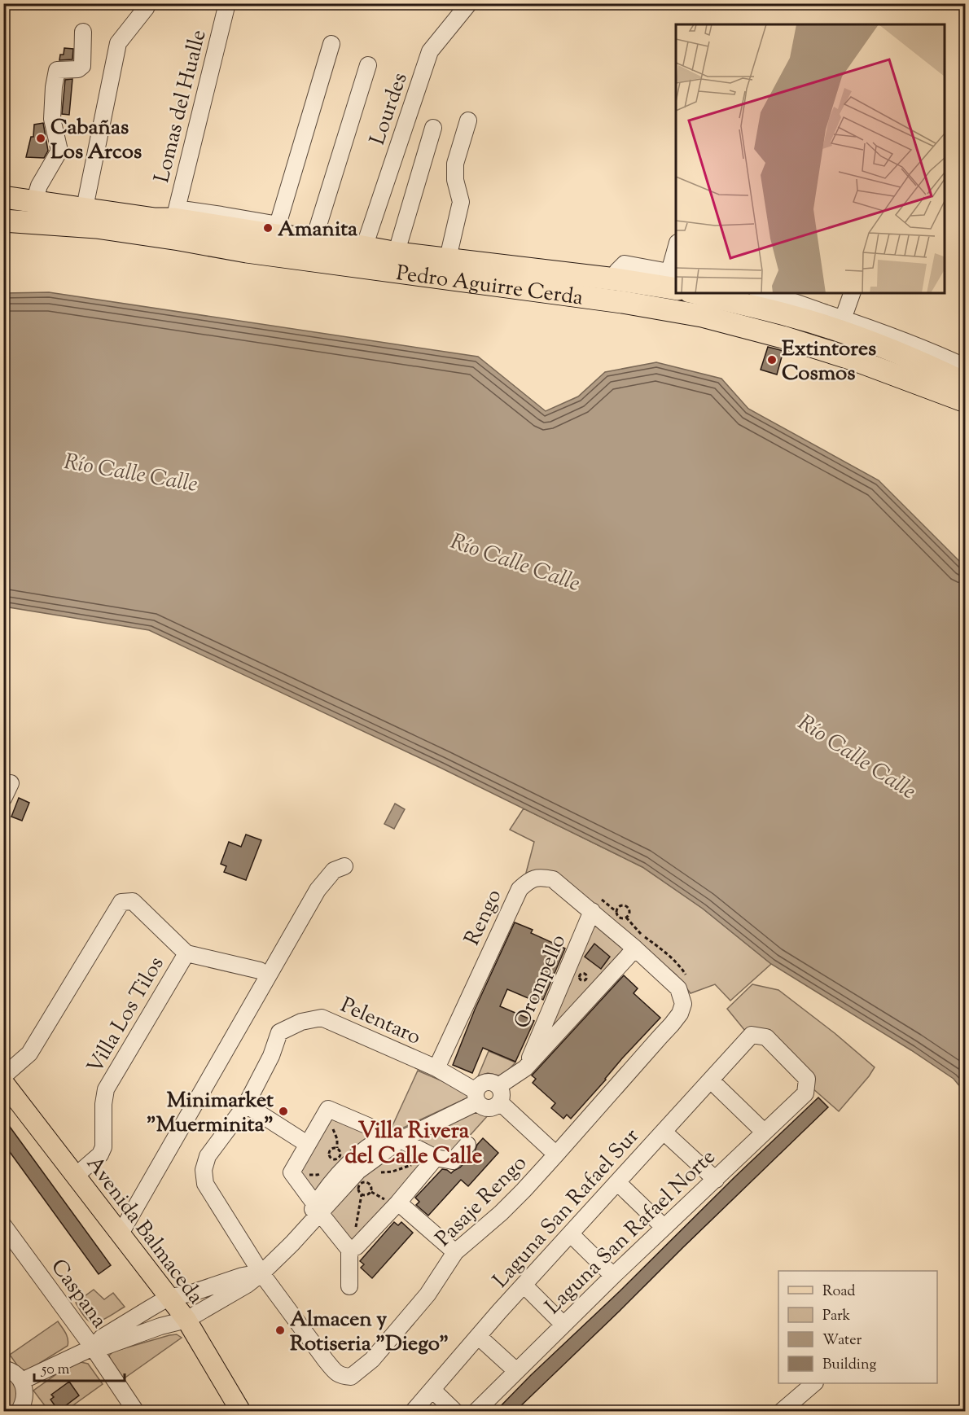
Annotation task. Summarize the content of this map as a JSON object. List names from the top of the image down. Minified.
{"streets":{"highway":["Pedro Aguirre Cerda"],"main road":["Avenida Balmaceda"],"street":["Lomas del Hualle","Lourdes","Rengo","Orompello","Villa Los Tilos","Pelentaro","Pasaje Rengo","Laguna San Rafael Sur","Laguna San Rafael Norte","Caspana"]},"crossings":[["Lomas del Hualle","Pedro Aguirre Cerda"],["Rengo","Orompello"],["Rengo","Pelentaro"],["Rengo","Pasaje Rengo"],["Orompello","Pelentaro"],["Orompello","Pasaje Rengo"],["Orompello","Avenida Balmaceda"],["Orompello","Caspana"],["Villa Los Tilos","Avenida Balmaceda"],["Pelentaro","Pasaje Rengo"],["Laguna San Rafael Sur","Laguna San Rafael Norte"]],"districts":["Villa Rivera del Calle Calle"],"water":["Río Calle Calle"],"places":["Cabañas Los Arcos","Amanita","Extintores Cosmos","Minimarket \"Muerminita\"","Almacen y Rotiseria \"Diego\""],"legend":["Road","Park","Water","Building"],"scale_bar":"50 m"}
